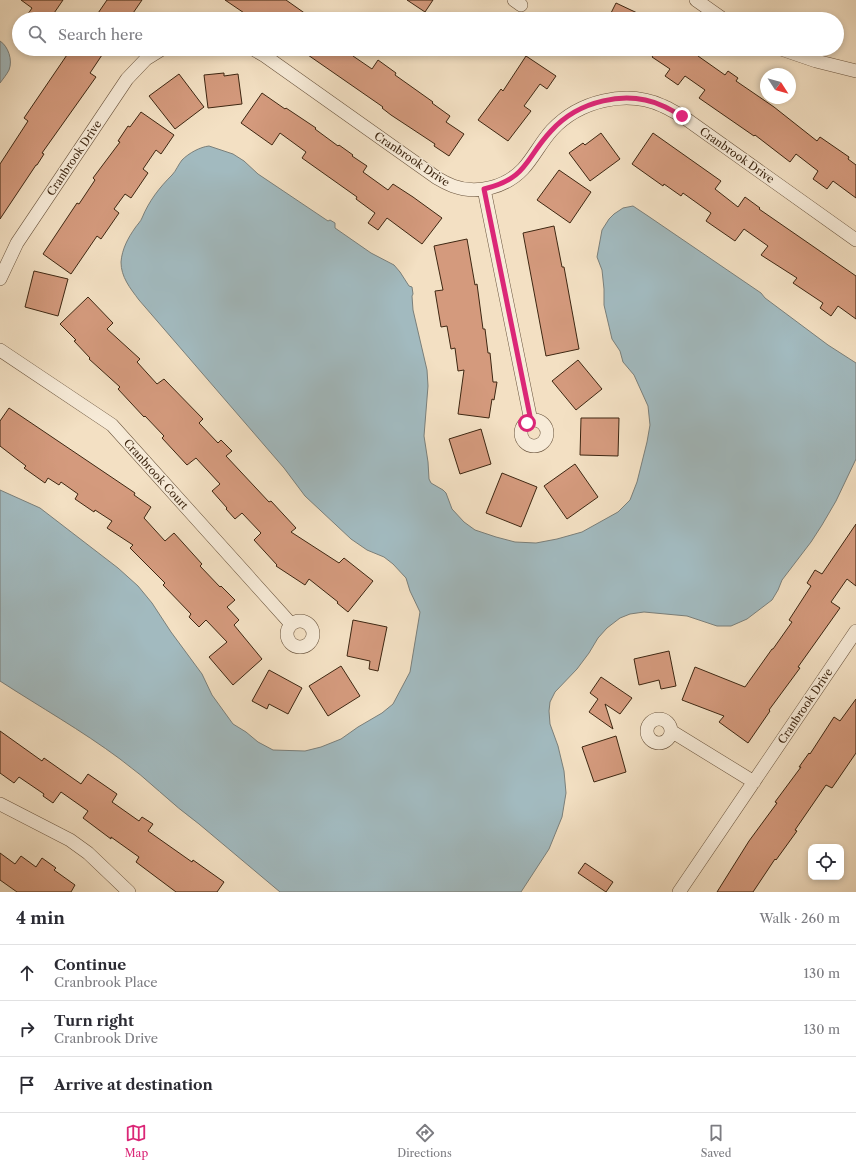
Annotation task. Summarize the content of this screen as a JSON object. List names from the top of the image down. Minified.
{"streets":{"street":["Cranbrook Drive","Cranbrook Court"]},"north":"bottom right","page":{"search":"Search here","heading":["4 min","Walk · 260 m"],"list":[["Continue","Cranbrook Place","130 m"],["Turn right","Cranbrook Drive","130 m"],"Arrive at destination"],"nav":["Map","Directions","Saved"]}}
